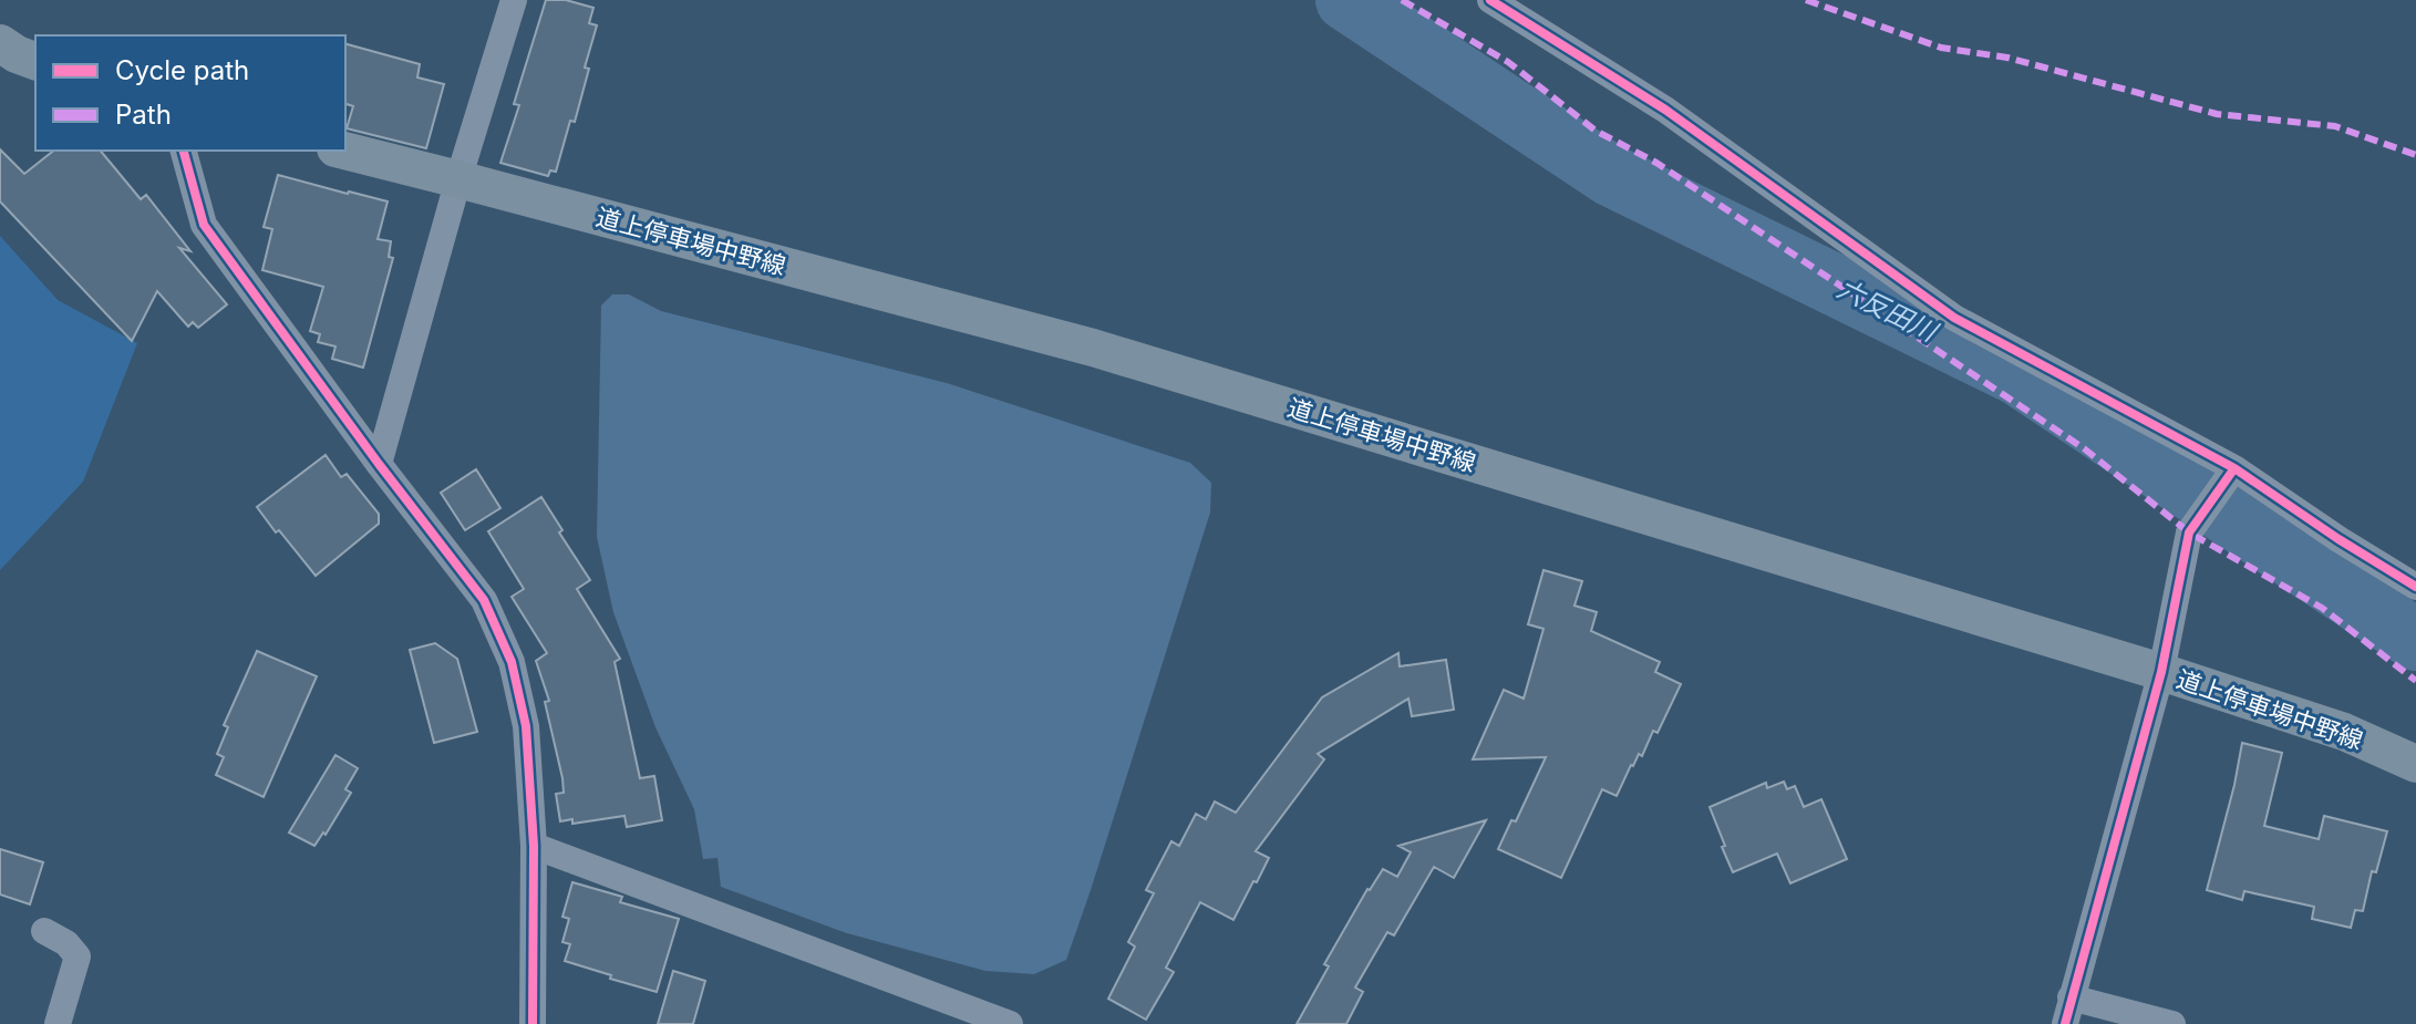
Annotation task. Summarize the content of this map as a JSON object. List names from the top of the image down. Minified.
{"streets":{"main road":["道上停車場中野線"]},"water":["六反田川"],"legend":["Cycle path","Path"]}
